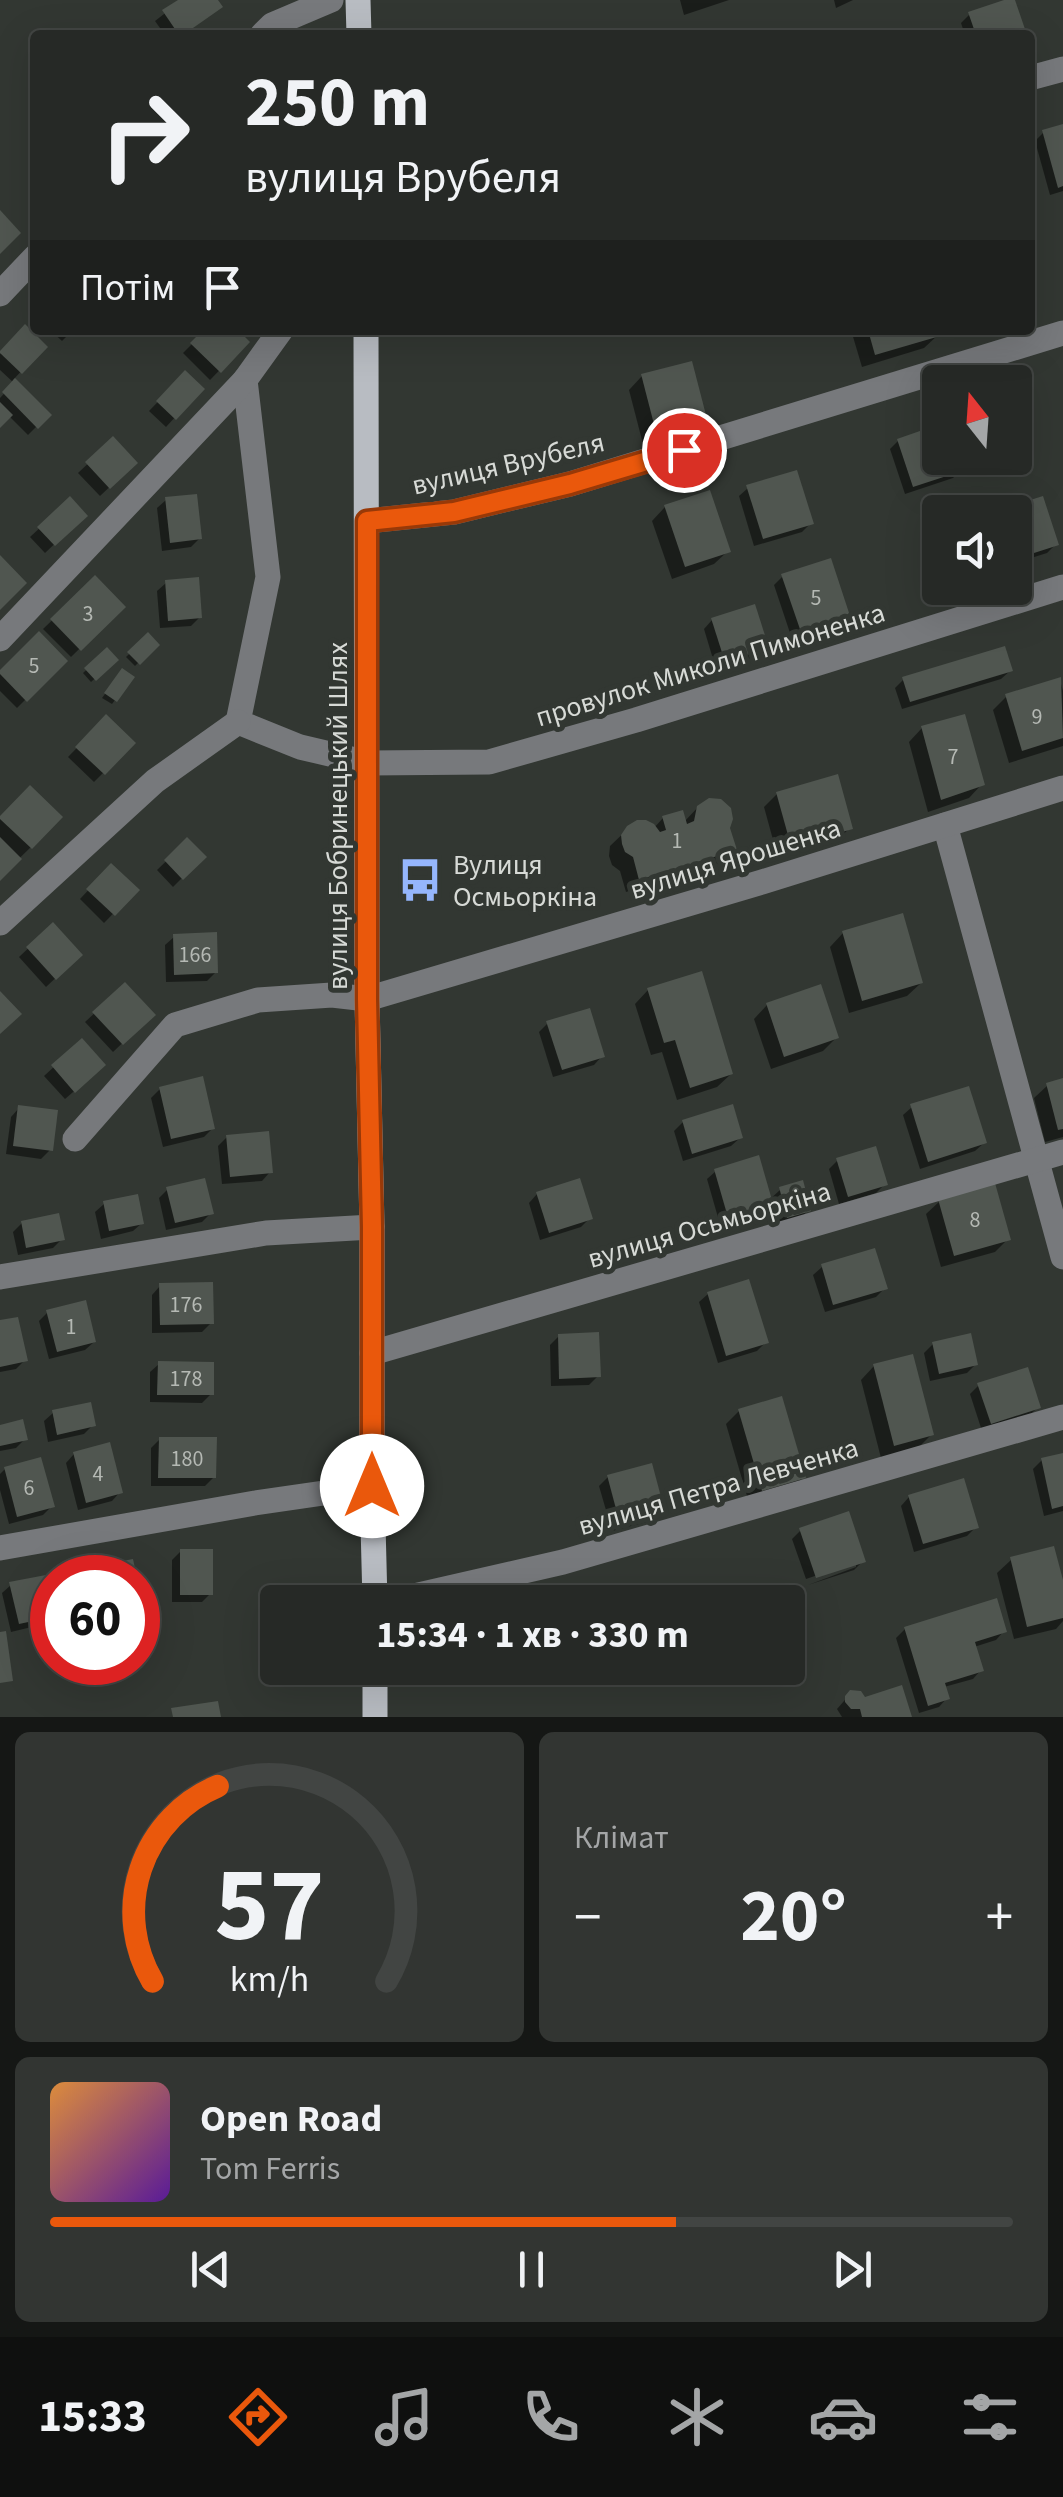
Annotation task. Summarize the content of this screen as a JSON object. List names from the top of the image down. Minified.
{"streets":{"main road":["вулиця Бобринецький Шлях"],"street":["вулиця Врубеля","провулок Миколи Пимоненка","вулиця Ярошенка","вулиця Осьмьоркіна","вулиця Петра Левченка"]},"crossings":[["вулиця Врубеля","вулиця Бобринецький Шлях"],["провулок Миколи Пимоненка","вулиця Бобринецький Шлях"],["вулиця Бобринецький Шлях","вулиця Ярошенка"],["вулиця Бобринецький Шлях","вулиця Осьмьоркіна"]],"places":{"bus stop":["Вулиця Осмьоркіна"]},"house_numbers":["5","3","5","9","7","1","166","8","176","1","178","180","4","6"],"north":"top","page":{"turn":["250 m","вулиця Врубеля"],"then":"Потім","limit":"60","trip":"15:34 · 1 хв · 330 m","tile":"Клімат","heat":["−","20°","+"],"song":["Open Road","Tom Ferris"],"tabs":"15:33","gauge":["57","km/h"]}}
